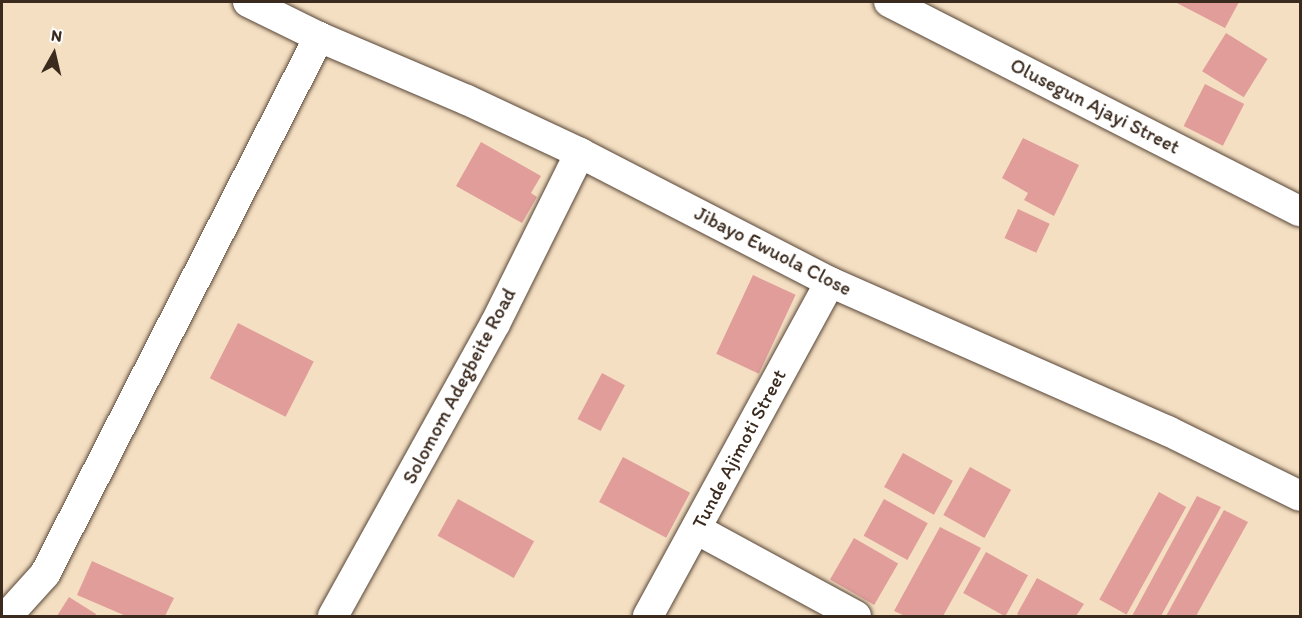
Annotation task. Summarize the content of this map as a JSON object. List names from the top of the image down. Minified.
{"streets":{"street":["Olusegun Ajayi Street","Jibayo Ewuola Close","Solomom Adegbeite Road","Tunde Ajimoti Street"]},"crossings":[["Jibayo Ewuola Close","Solomom Adegbeite Road"],["Jibayo Ewuola Close","Tunde Ajimoti Street"]],"north":"top"}
